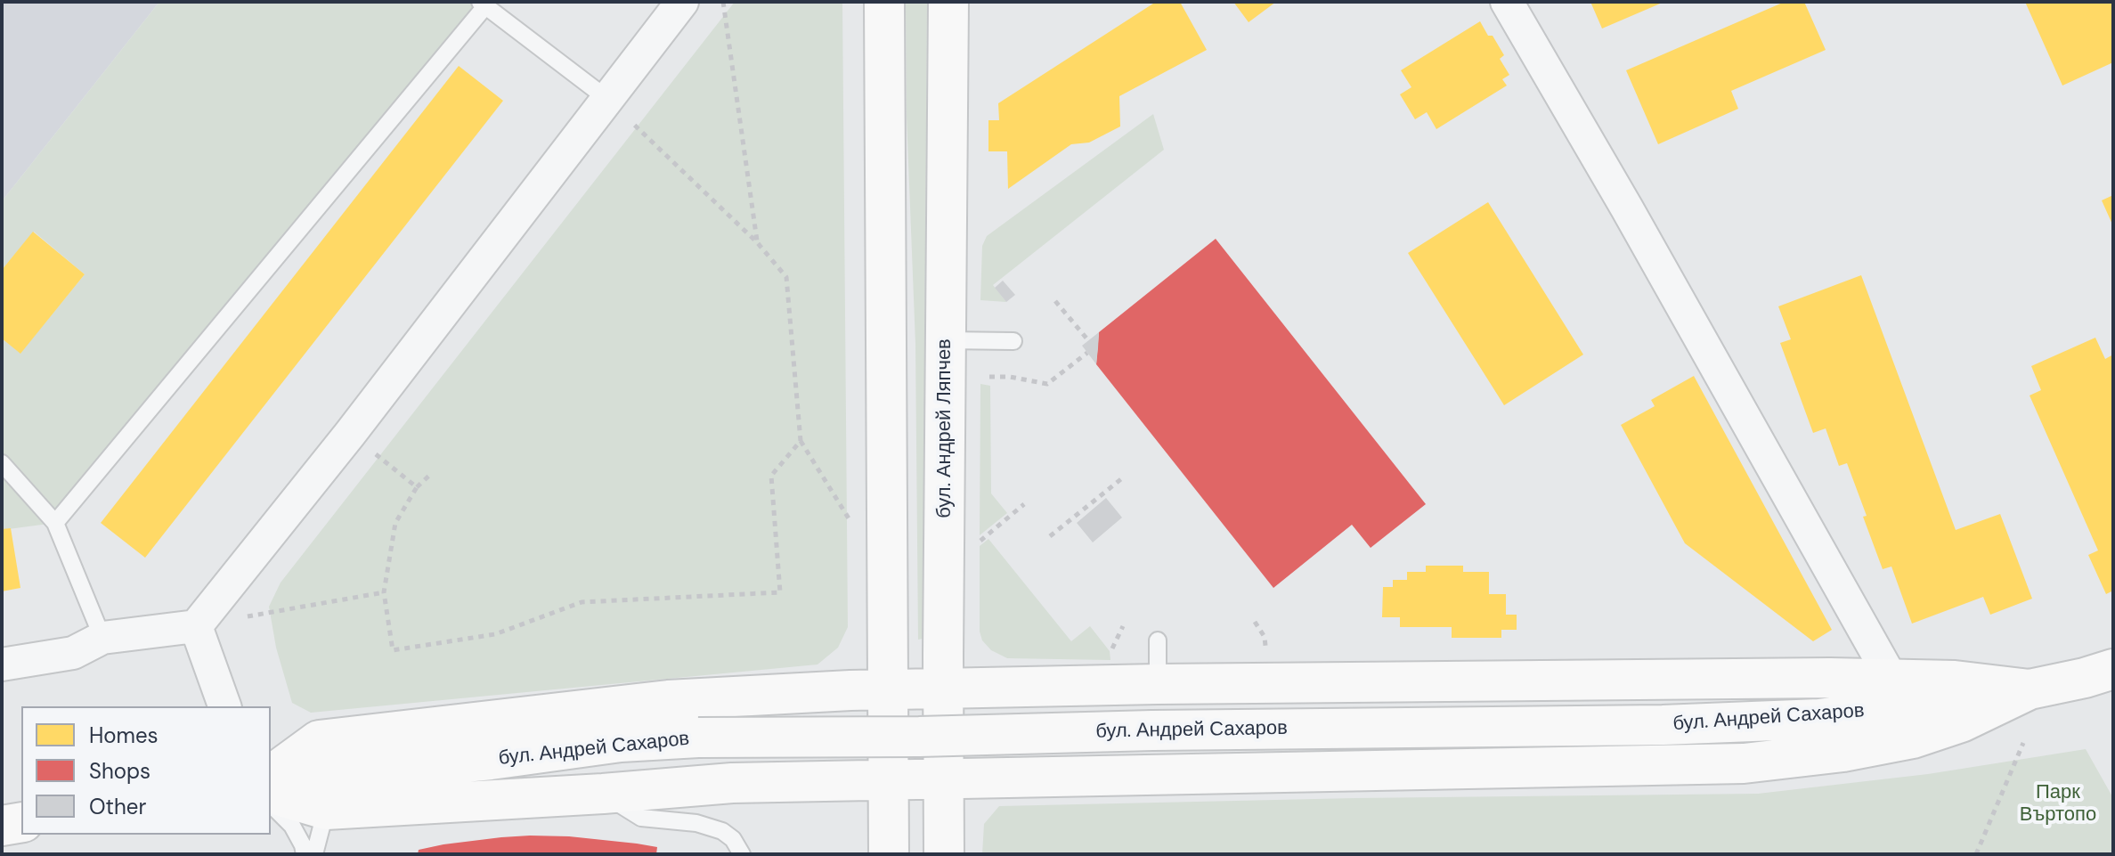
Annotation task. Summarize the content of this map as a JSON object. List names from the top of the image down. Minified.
{"streets":{"main road":["бул. Андрей Ляпчев","бул. Андрей Сахаров"]},"parks":["Парк Въртопо"],"legend":["Homes","Shops","Other"]}
